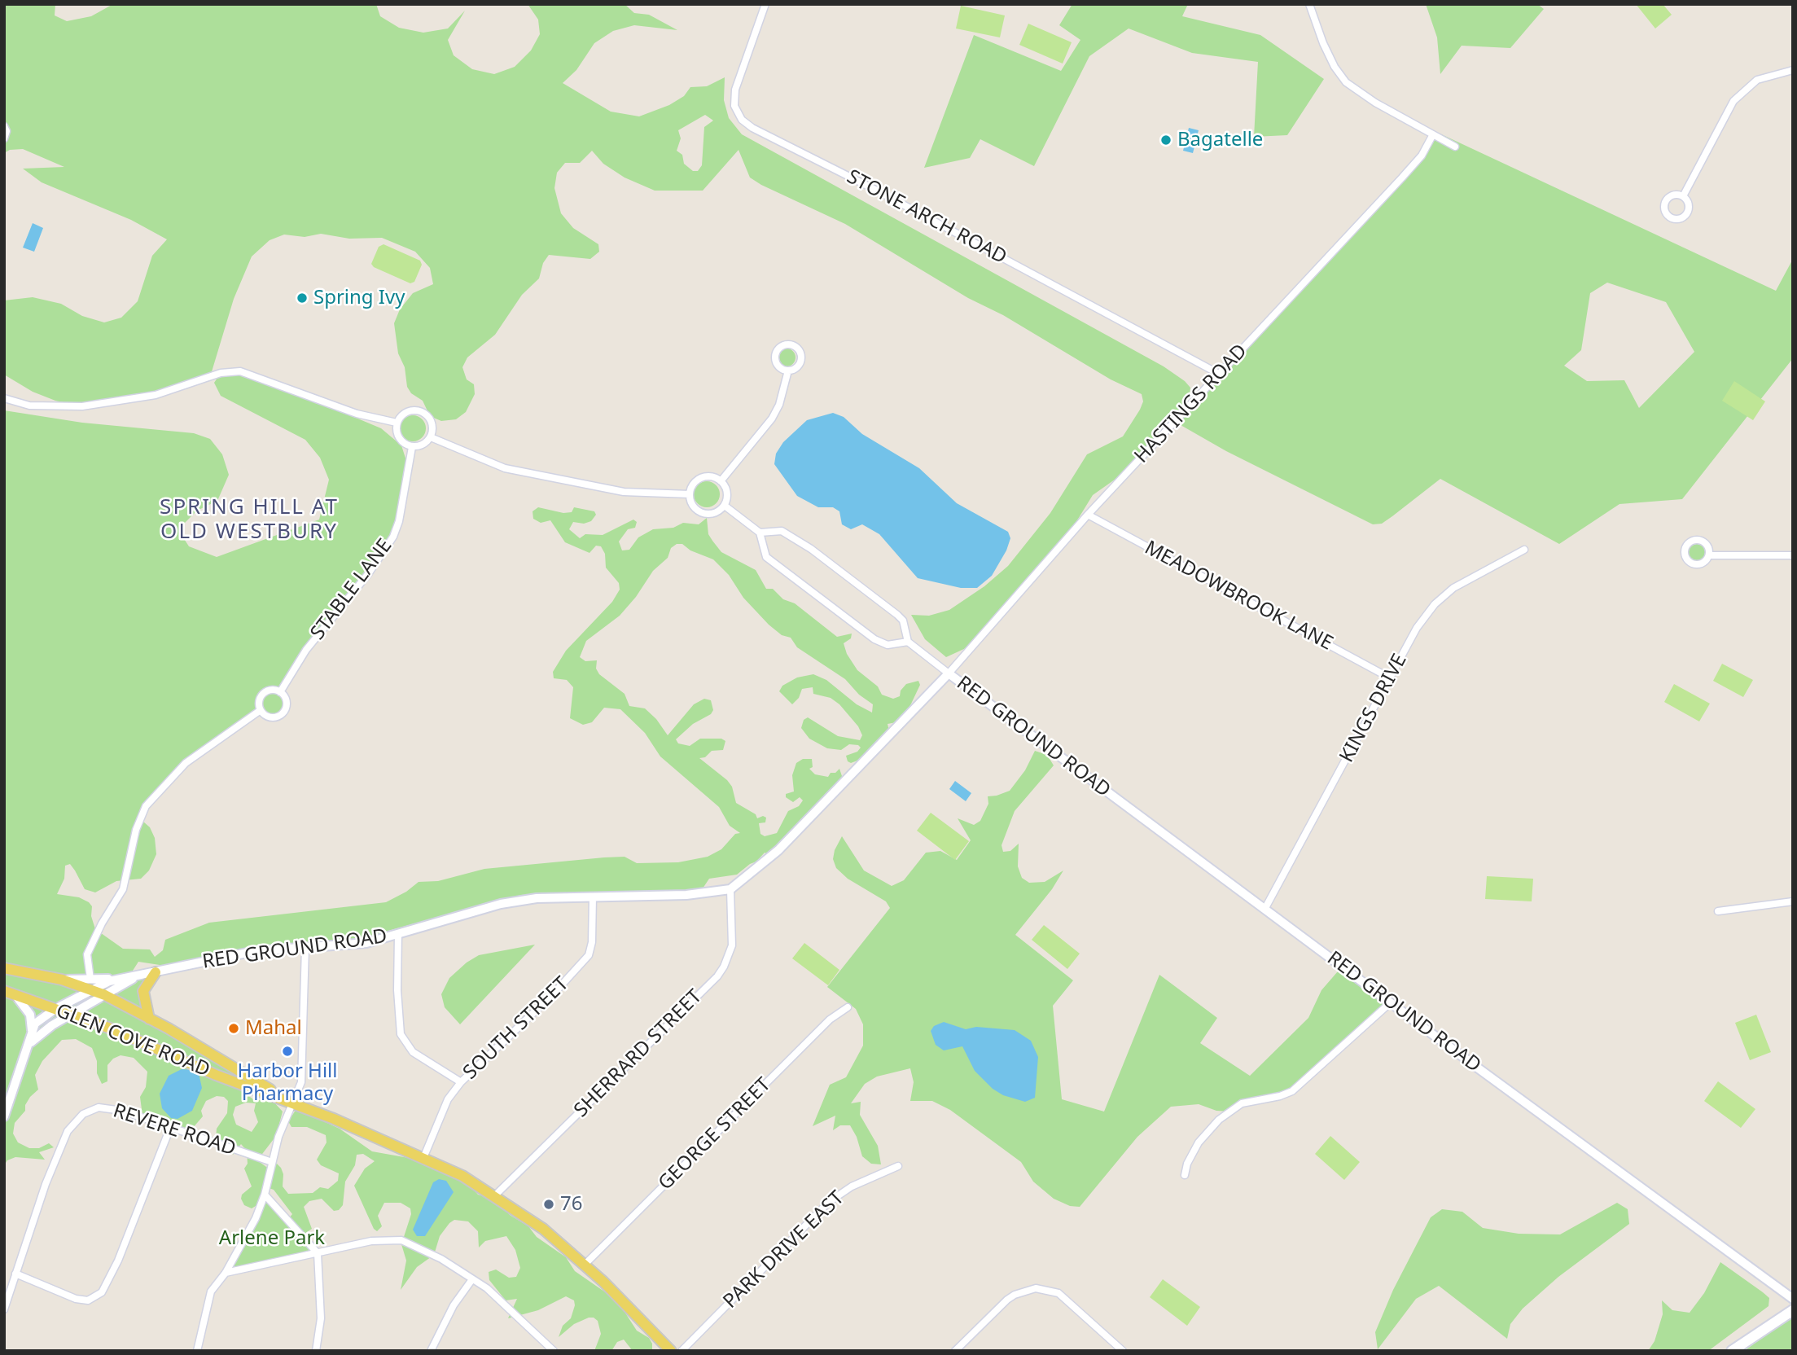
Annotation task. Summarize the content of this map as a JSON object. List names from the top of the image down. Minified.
{"streets":{"main road":["GLEN COVE ROAD"],"street":["STONE ARCH ROAD","HASTINGS ROAD","STABLE LANE","MEADOWBROOK LANE","KINGS DRIVE","RED GROUND ROAD","SOUTH STREET","SHERRARD STREET","REVERE ROAD","GEORGE STREET","PARK DRIVE EAST"]},"crossings":[["STONE ARCH ROAD","HASTINGS ROAD"],["HASTINGS ROAD","MEADOWBROOK LANE"],["HASTINGS ROAD","RED GROUND ROAD"],["STABLE LANE","RED GROUND ROAD"],["STABLE LANE","GLEN COVE ROAD"],["MEADOWBROOK LANE","KINGS DRIVE"],["KINGS DRIVE","RED GROUND ROAD"],["RED GROUND ROAD","SOUTH STREET"],["RED GROUND ROAD","GLEN COVE ROAD"],["RED GROUND ROAD","SHERRARD STREET"],["SOUTH STREET","GLEN COVE ROAD"],["GLEN COVE ROAD","SHERRARD STREET"],["GLEN COVE ROAD","GEORGE STREET"]],"districts":["SPRING HILL AT OLD WESTBURY"],"parks":["Arlene Park"],"places":["Bagatelle","Spring Ivy","Mahal","Harbor Hill Pharmacy","76"]}
